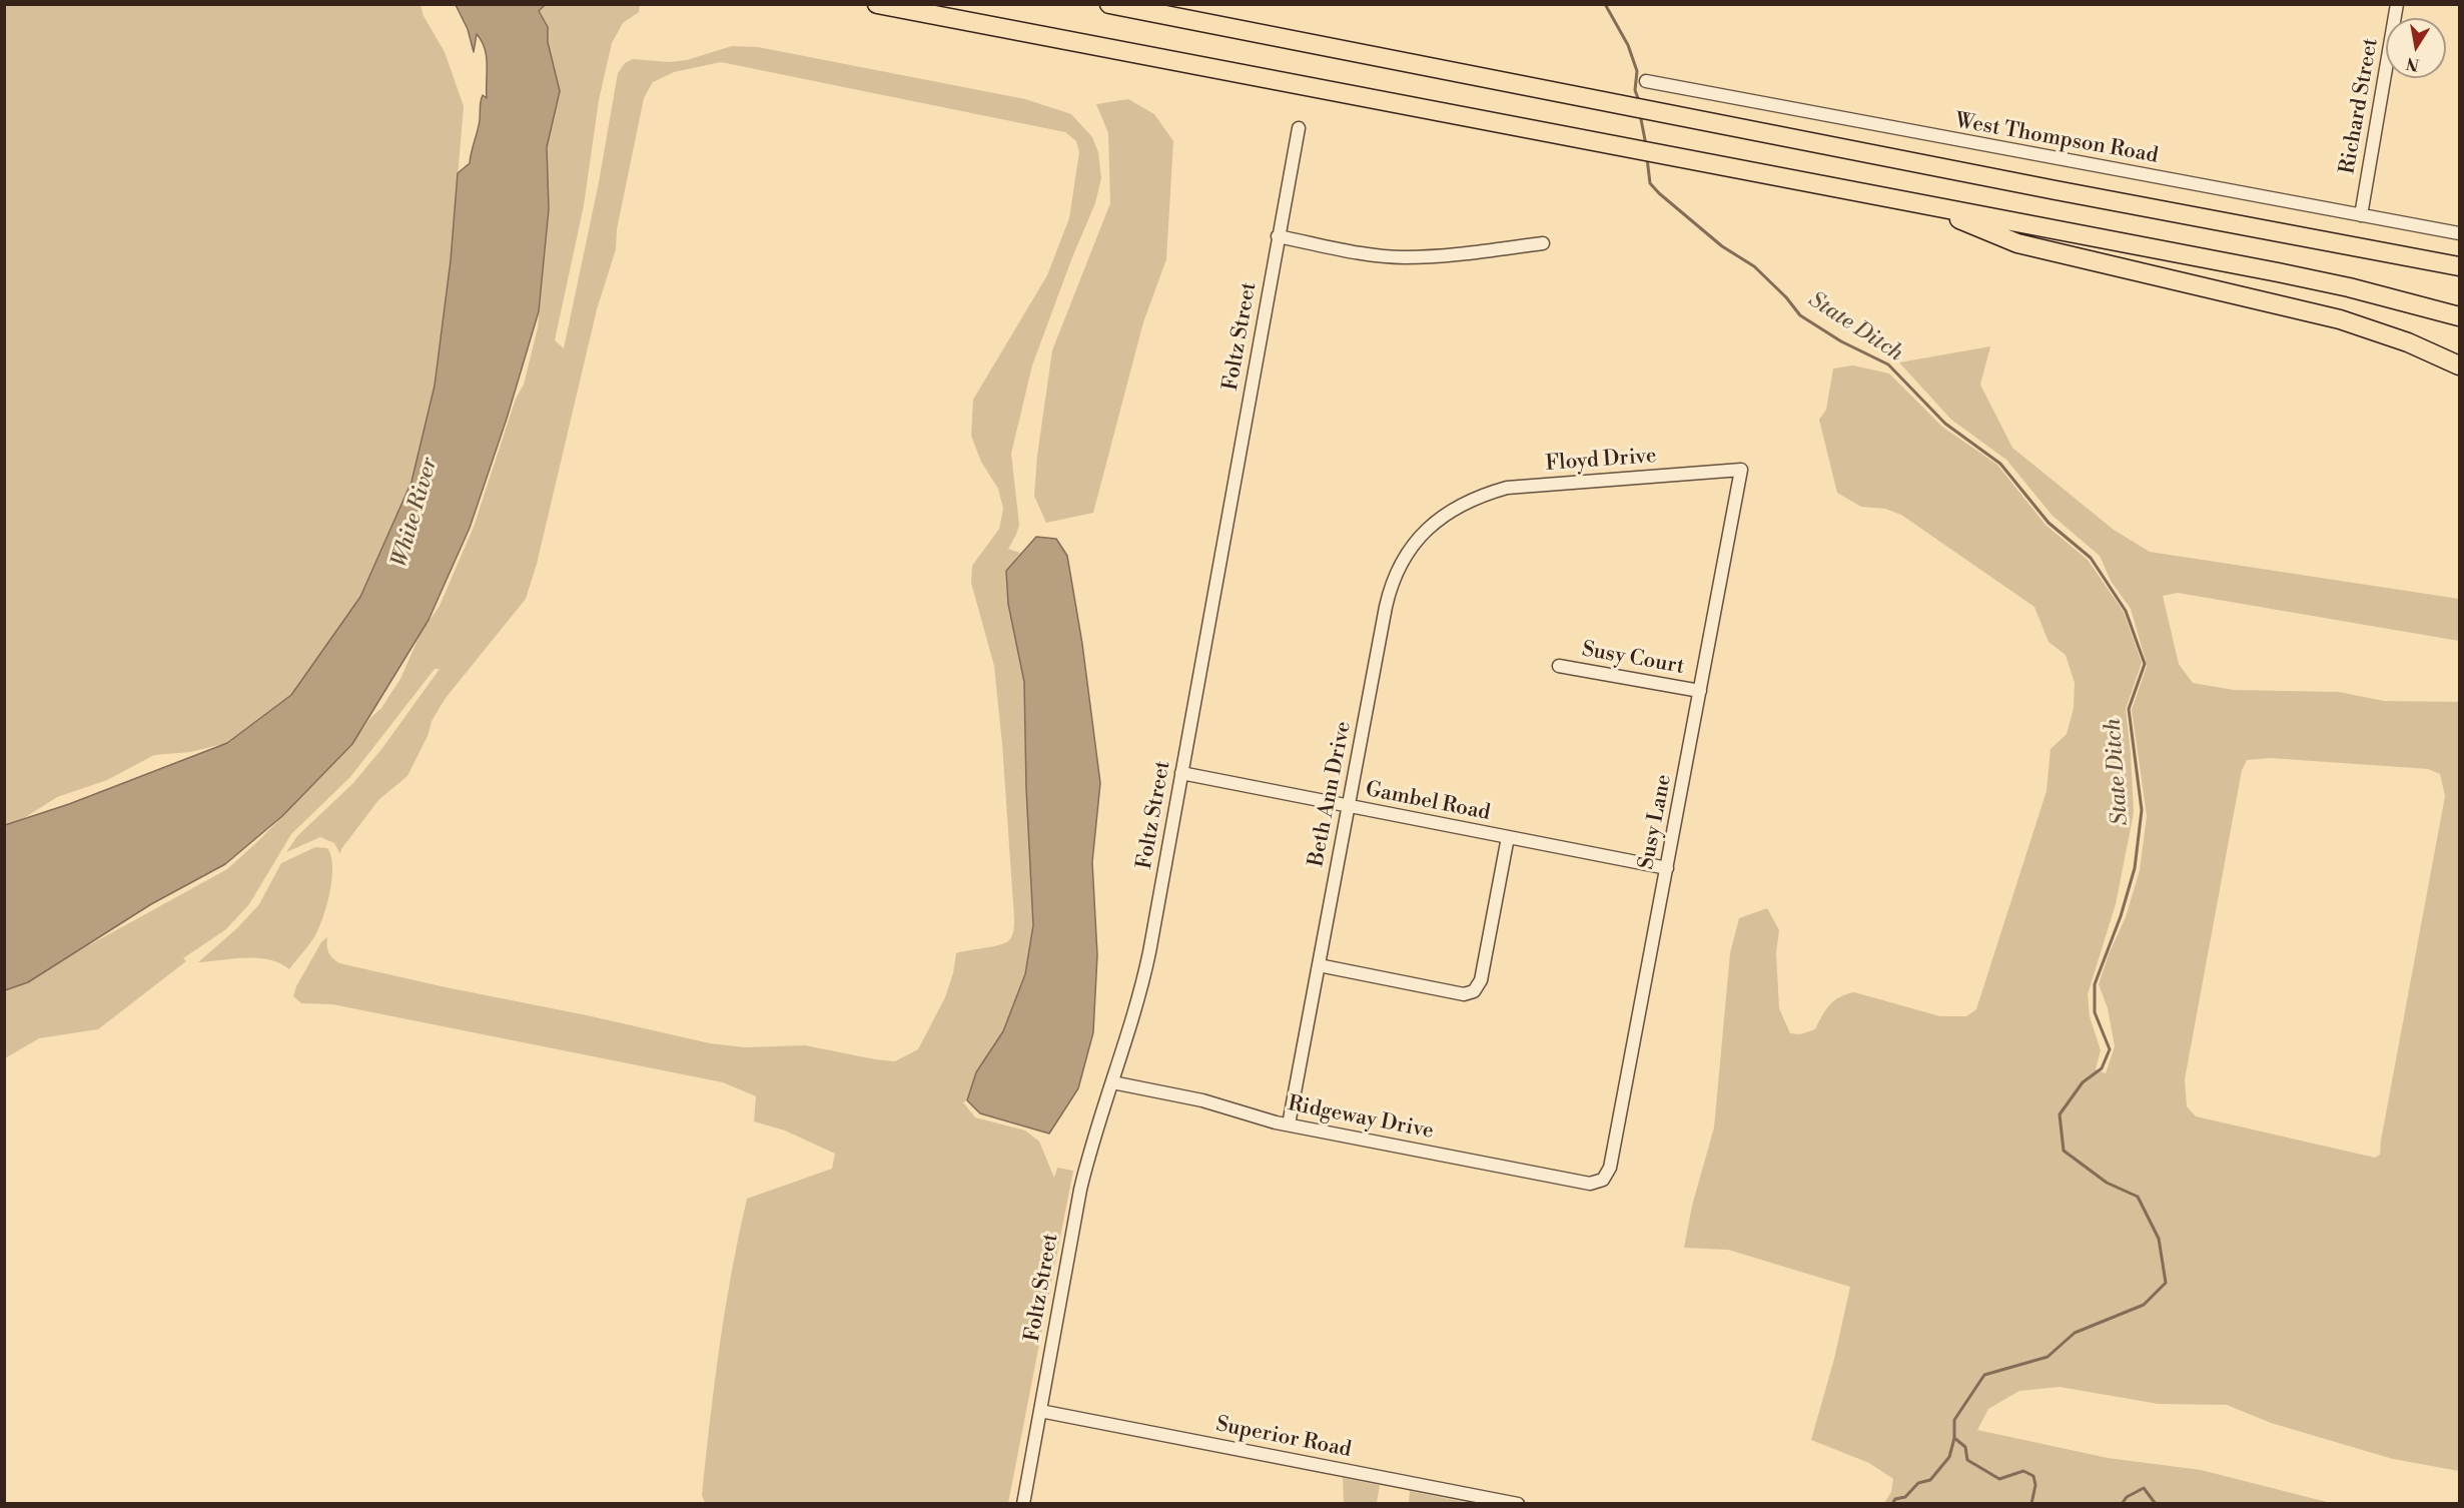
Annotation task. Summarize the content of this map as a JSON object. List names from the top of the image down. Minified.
{"streets":{"street":["Richard Street","West Thompson Road","Foltz Street","Floyd Drive","Susy Court","Beth Ann Drive","Gambel Road","Susy Lane","Ridgeway Drive","Superior Road"]},"crossings":[["Richard Street","West Thompson Road"],["Foltz Street","Gambel Road"],["Foltz Street","Ridgeway Drive"],["Foltz Street","Superior Road"],["Floyd Drive","Beth Ann Drive"],["Floyd Drive","Susy Lane"],["Susy Court","Susy Lane"],["Beth Ann Drive","Gambel Road"],["Beth Ann Drive","Ridgeway Drive"],["Gambel Road","Susy Lane"],["Susy Lane","Ridgeway Drive"]],"water":["State Ditch","White River"],"north":"bottom"}
